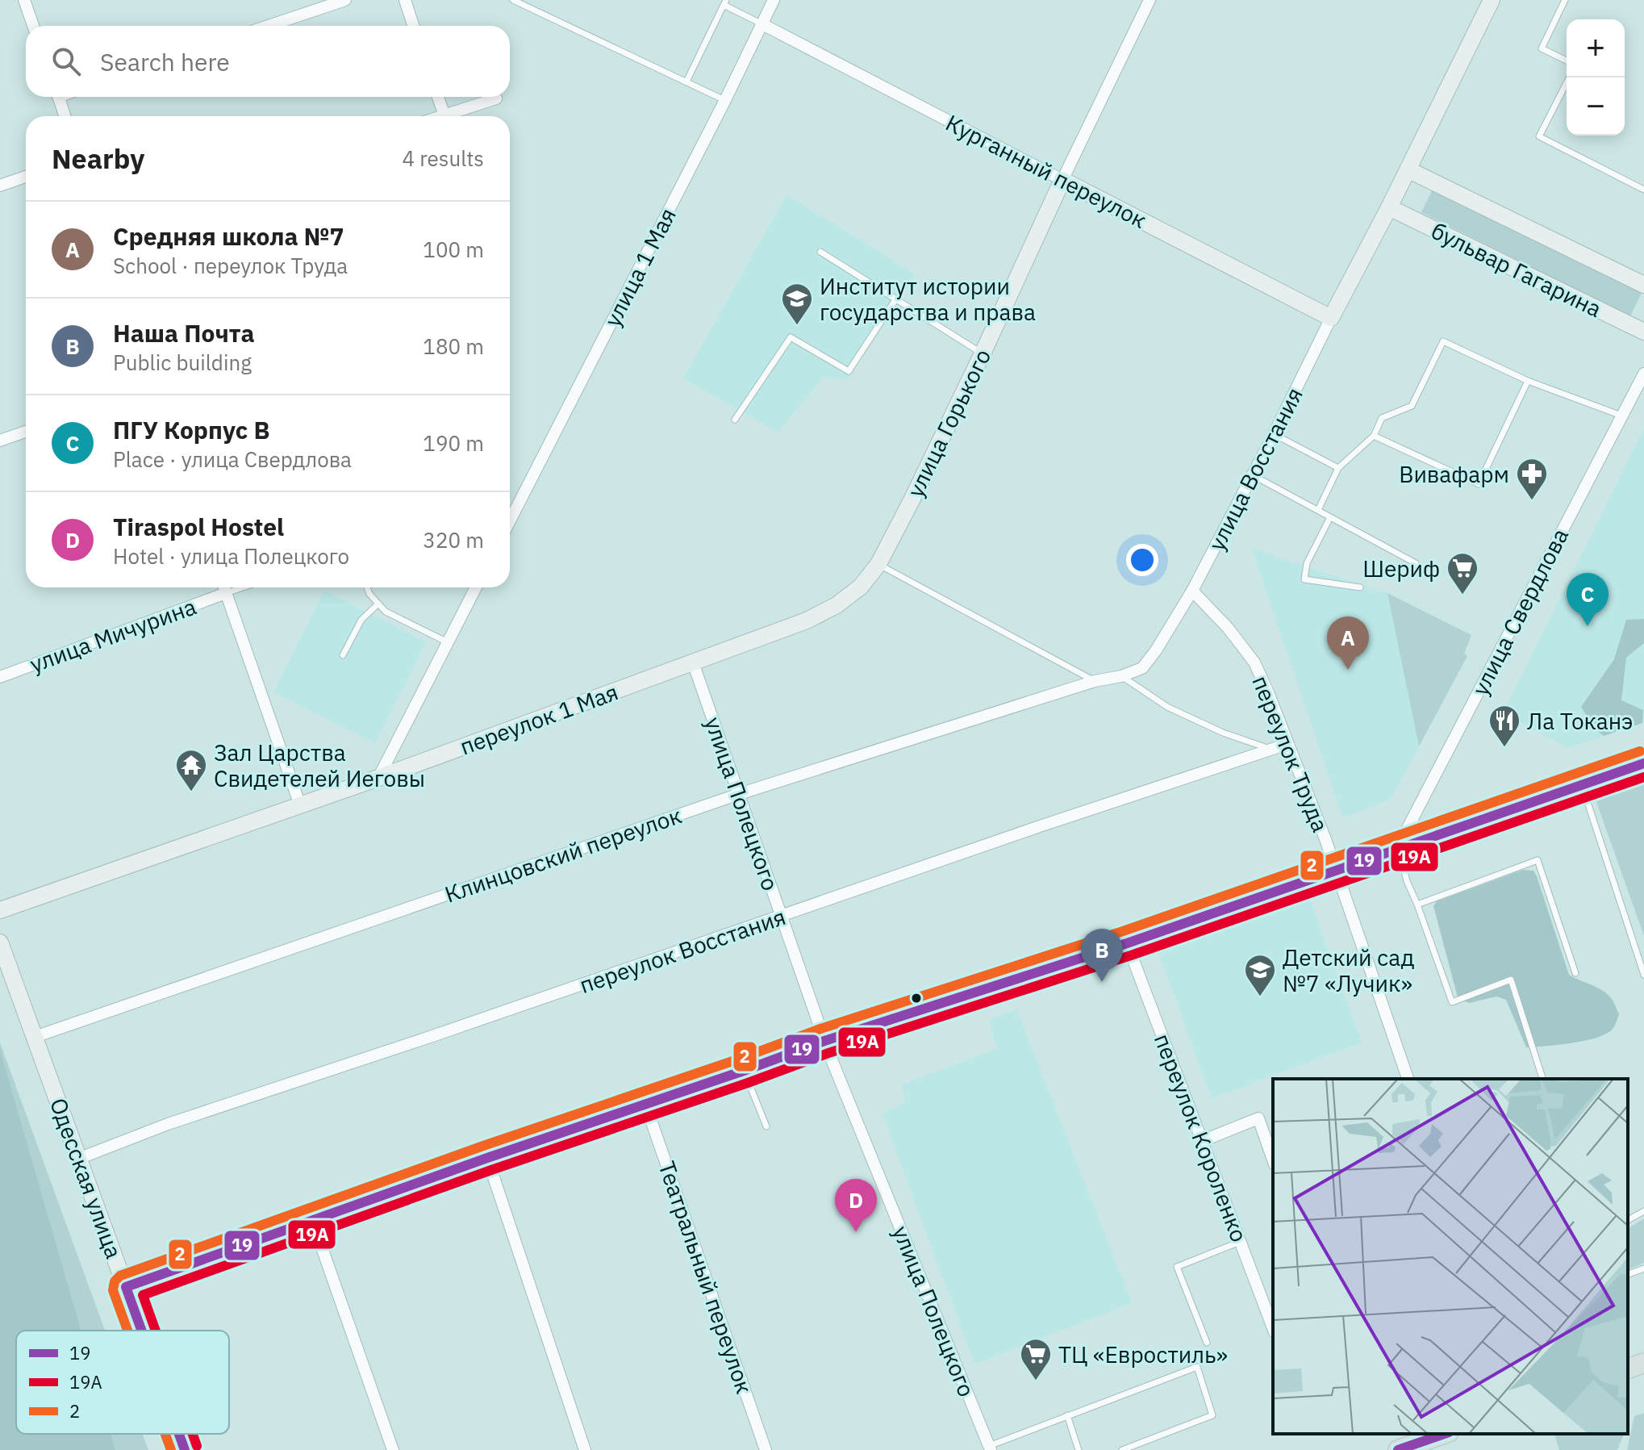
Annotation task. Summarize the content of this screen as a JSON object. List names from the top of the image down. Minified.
{"streets":{"street":["Курганный переулок","улица 1 Мая","бульвар Гагарина","улица Горького","улица Восстания","улица Свердлова","улица Мичурина","переулок 1 Мая","переулок Труда","улица Полецкого","Клинцовский переулок","переулок Восстания","переулок Короленко","Одесская улица","Театральный переулок"]},"crossings":[["Курганный переулок","улица 1 Мая"],["Курганный переулок","улица Горького"],["Курганный переулок","улица Восстания"],["бульвар Гагарина","улица Восстания"],["улица Горького","переулок 1 Мая"],["улица Восстания","переулок Труда"],["улица Восстания","Клинцовский переулок"],["переулок 1 Мая","улица Полецкого"],["переулок Труда","переулок Восстания"],["улица Полецкого","Клинцовский переулок"],["улица Полецкого","переулок Восстания"],["Клинцовский переулок","Одесская улица"],["переулок Восстания","Одесская улица"]],"places":{"school or university":["Институт истории государства и права","Детский сад №7 «Лучик»"],"pharmacy":["Вивафарм"],"supermarket":["Шериф","ТЦ «Евростиль»"],"restaurant":["Ла Токанэ"],"temple":["Зал Царства Свидетелей Иеговы"]},"lines":["transit line 2","transit line 19","transit line 19А"],"legend":["19","19А","2"],"page":{"map_buttons":["+","−"],"search":"Search here","heading":["Nearby","4 results"],"list":[{"mark":"A","name":"Средняя школа №7","note":"School · переулок Труда","value":"100 m"},{"mark":"B","name":"Наша Почта","note":"Public building","value":"180 m"},{"mark":"C","name":"ПГУ Корпус В","note":"Place · улица Свердлова","value":"190 m"},{"mark":"D","name":"Tiraspol Hostel","note":"Hotel · улица Полецкого","value":"320 m"}],"pins":["C","A","B","D"]}}
